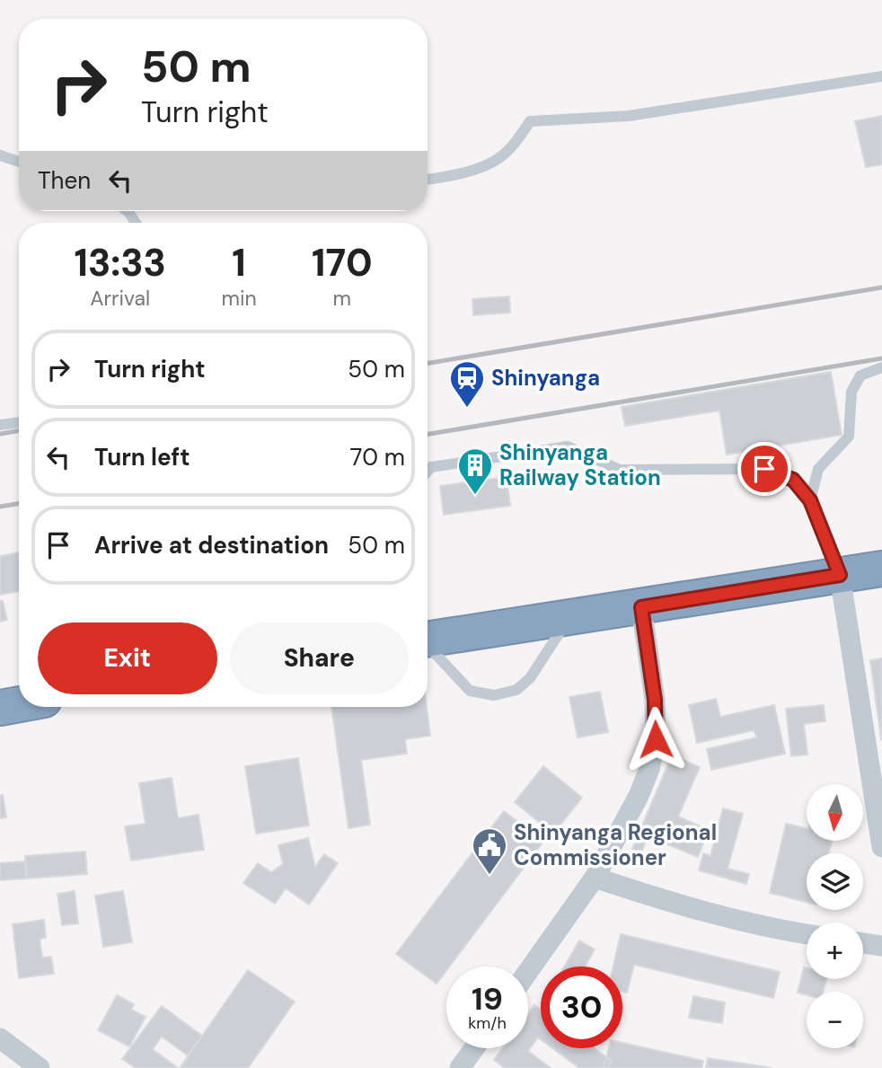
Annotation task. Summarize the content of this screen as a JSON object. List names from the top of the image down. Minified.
{"places":{"station":["Shinyanga"],"building":["Shinyanga Railway Station"],"public building":["Shinyanga Regional Commissioner"]},"north":"bottom","page":{"turn":["50 m","Turn right"],"then":"Then","eta":["13:33","Arrival","1","min","170","m"],"list":[{"name":"Turn right","value":"50 m"},{"name":"Turn left","value":"70 m"},{"name":"Arrive at destination","value":"50 m"}],"buttons":["Exit","Share"],"map_buttons":["+","−"],"speed":"19 km/h","limit":"30"}}
